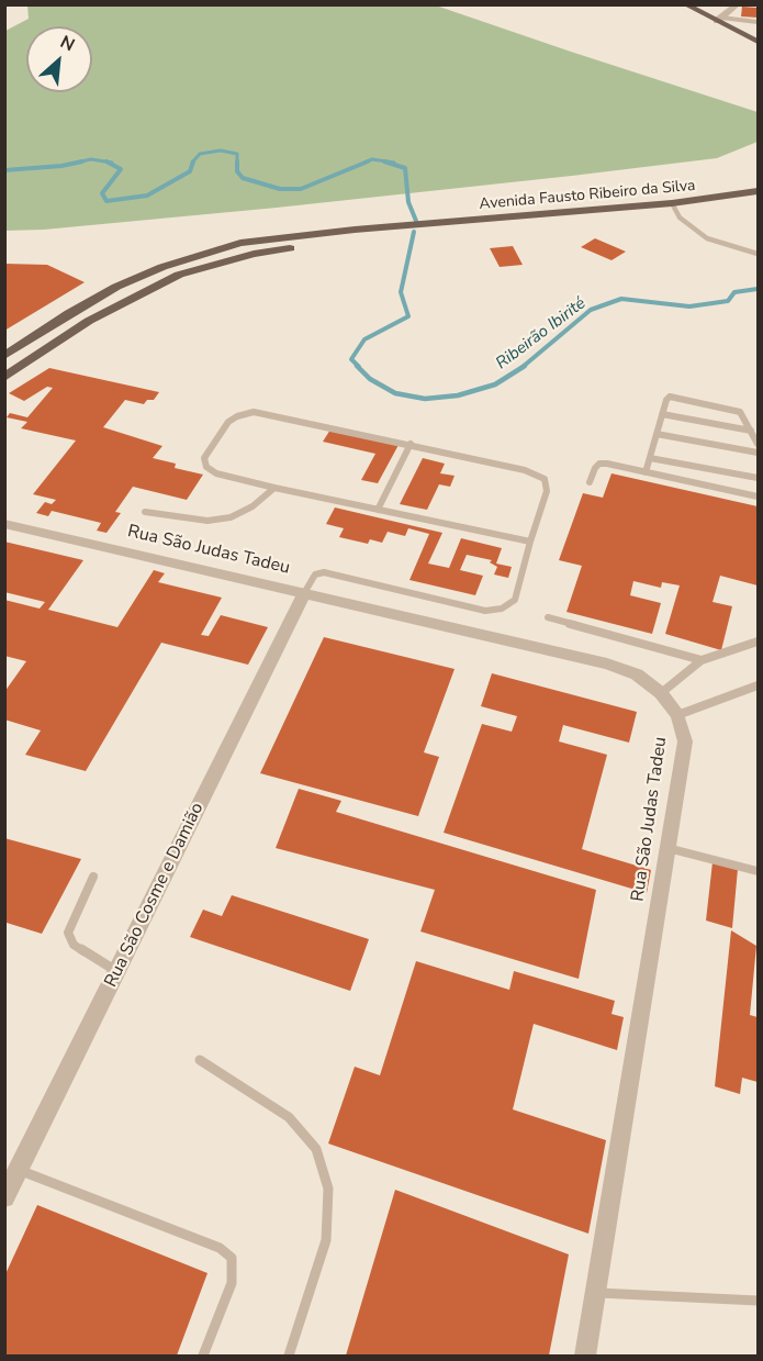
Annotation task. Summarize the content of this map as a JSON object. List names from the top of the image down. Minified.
{"streets":{"main road":["Avenida Fausto Ribeiro da Silva"],"street":["Rua São Judas Tadeu","Rua São Cosme e Damião"]},"crossings":[["Rua São Judas Tadeu","Rua São Cosme e Damião"]],"water":["Ribeirão Ibirité"],"north":"top right"}
